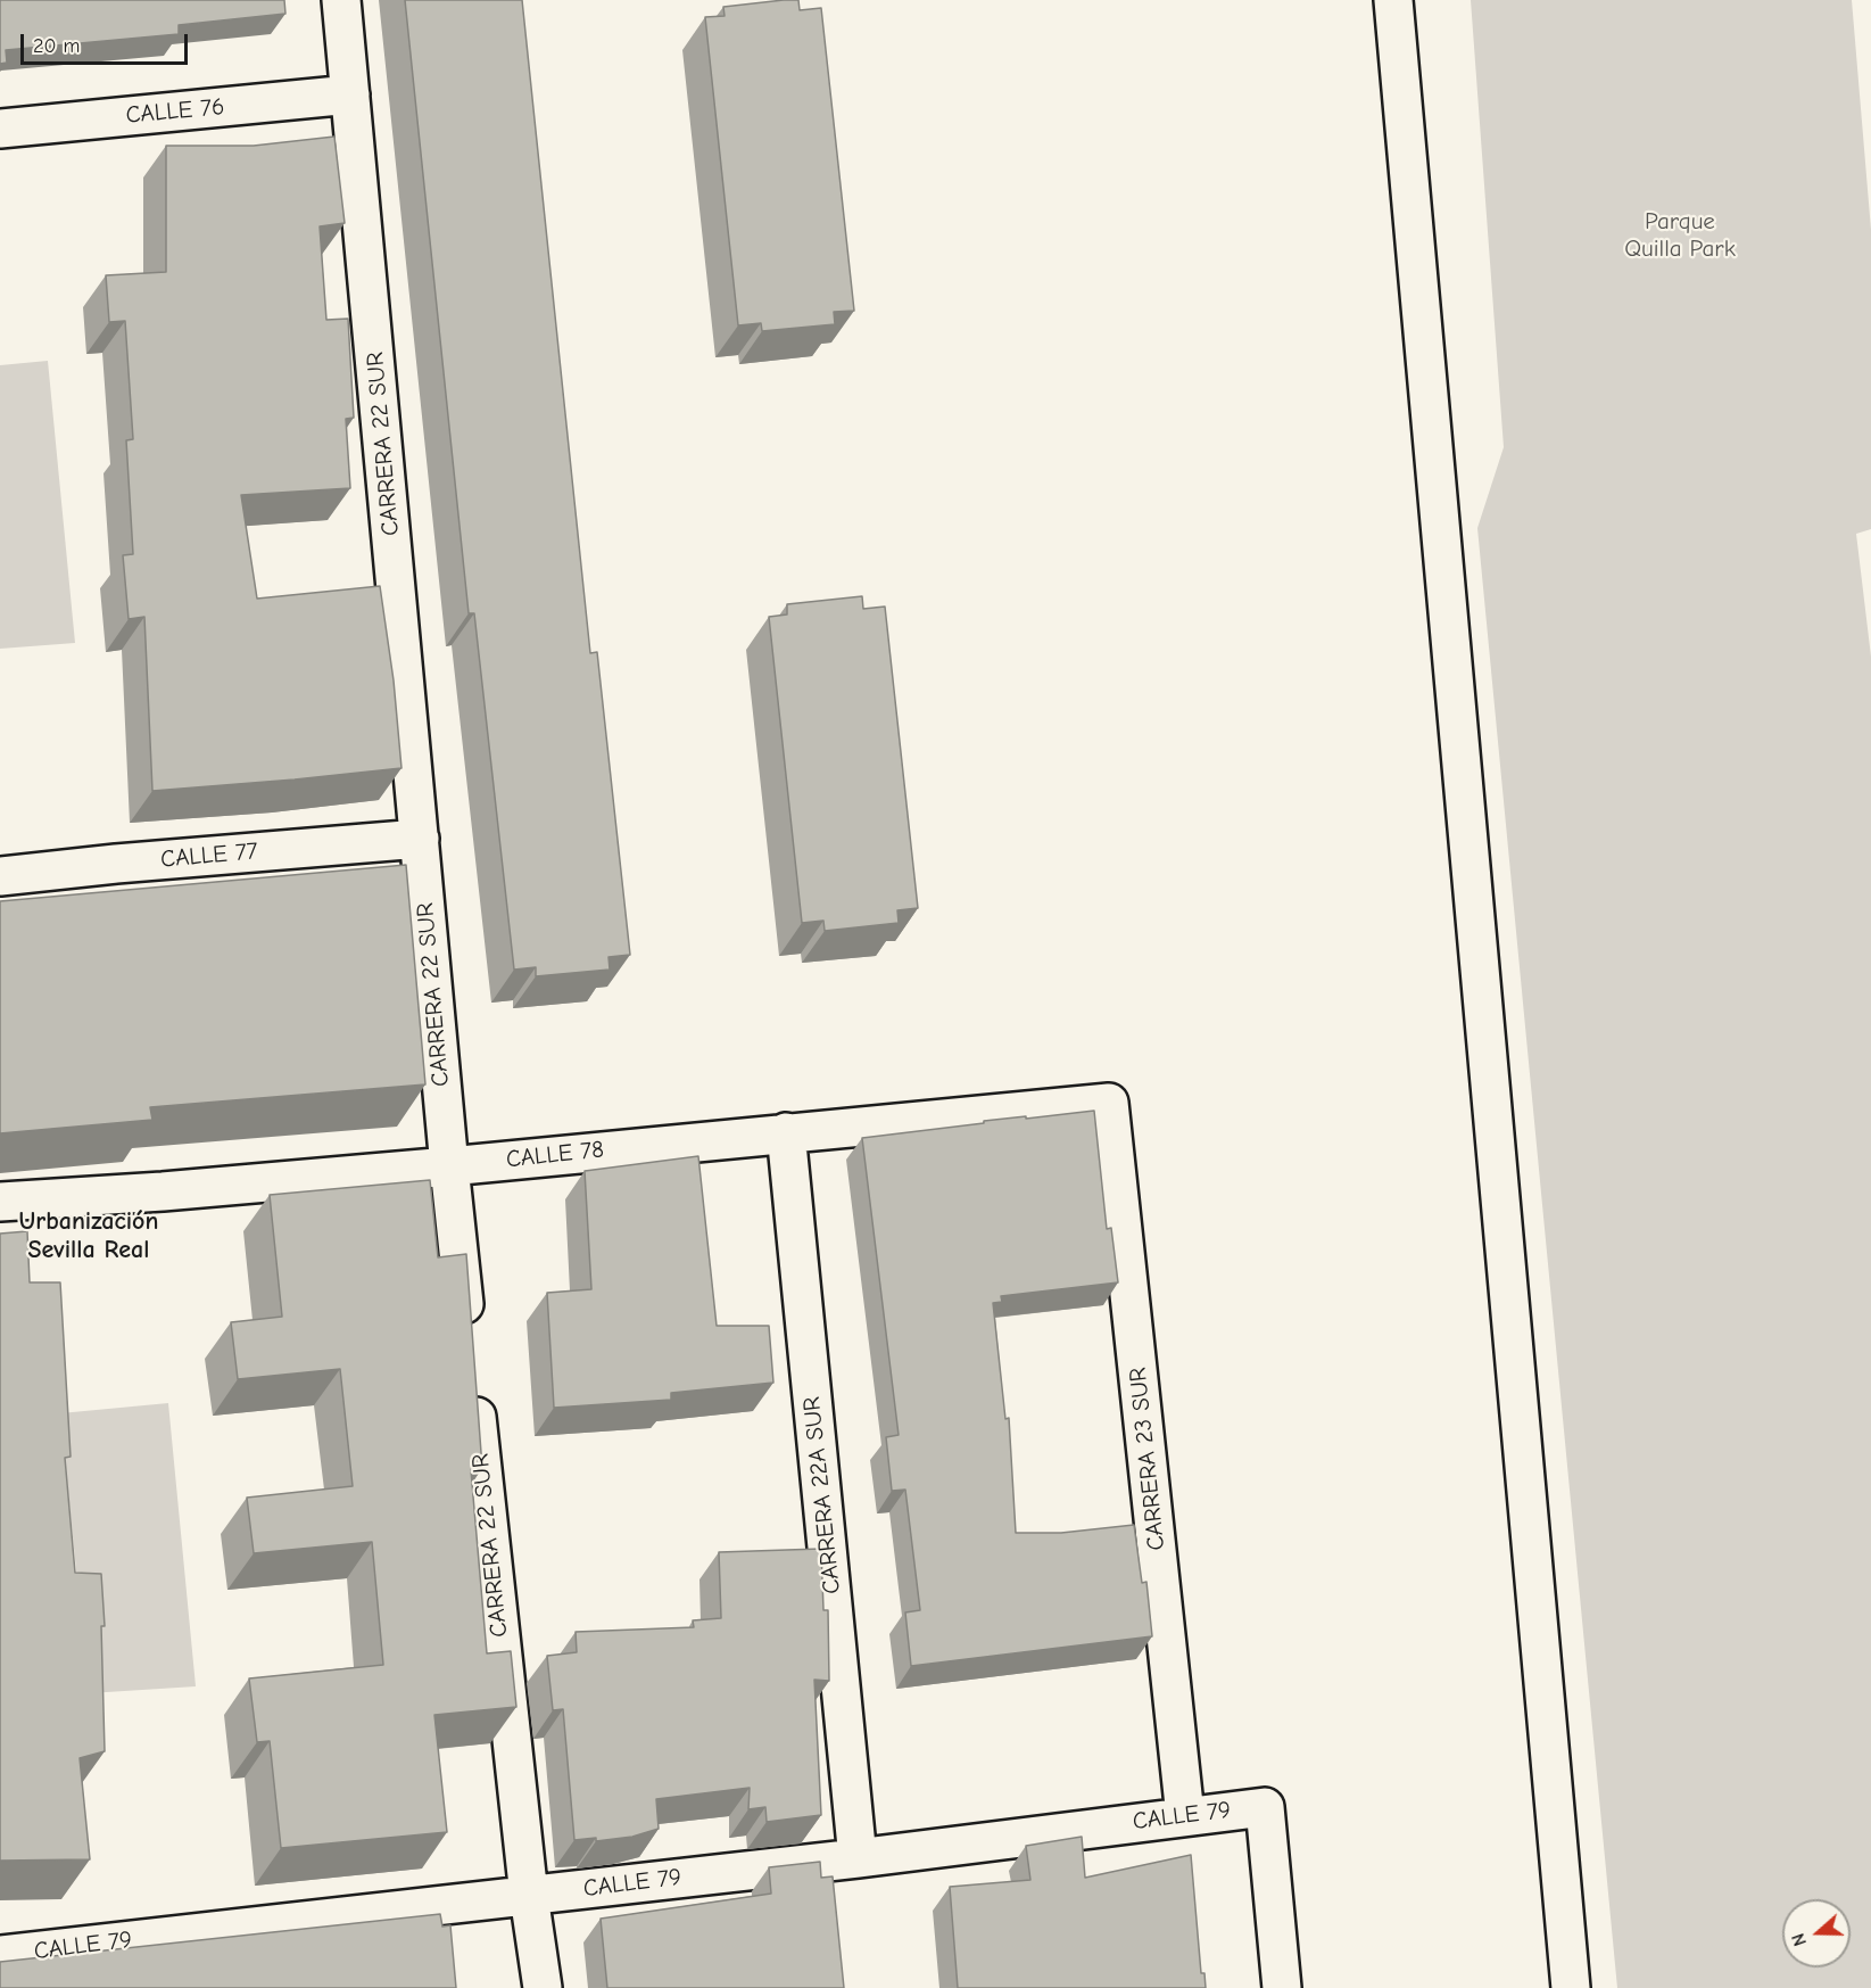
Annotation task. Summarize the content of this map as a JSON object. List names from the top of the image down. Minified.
{"streets":{"street":["CALLE 76","CARRERA 22 SUR","CALLE 77","CALLE 78","CARRERA 23 SUR","CARRERA 22A SUR","CALLE 79"]},"crossings":[["CALLE 76","CARRERA 22 SUR"],["CARRERA 22 SUR","CALLE 77"],["CARRERA 22 SUR","CALLE 78"],["CARRERA 22 SUR","CALLE 79"],["CALLE 78","CARRERA 23 SUR"],["CALLE 78","CARRERA 22A SUR"],["CARRERA 23 SUR","CALLE 79"],["CARRERA 22A SUR","CALLE 79"]],"districts":["Urbanización Sevilla Real"],"parks":["Parque Quilla Park"],"scale_bar":"20 m","north":"left"}
